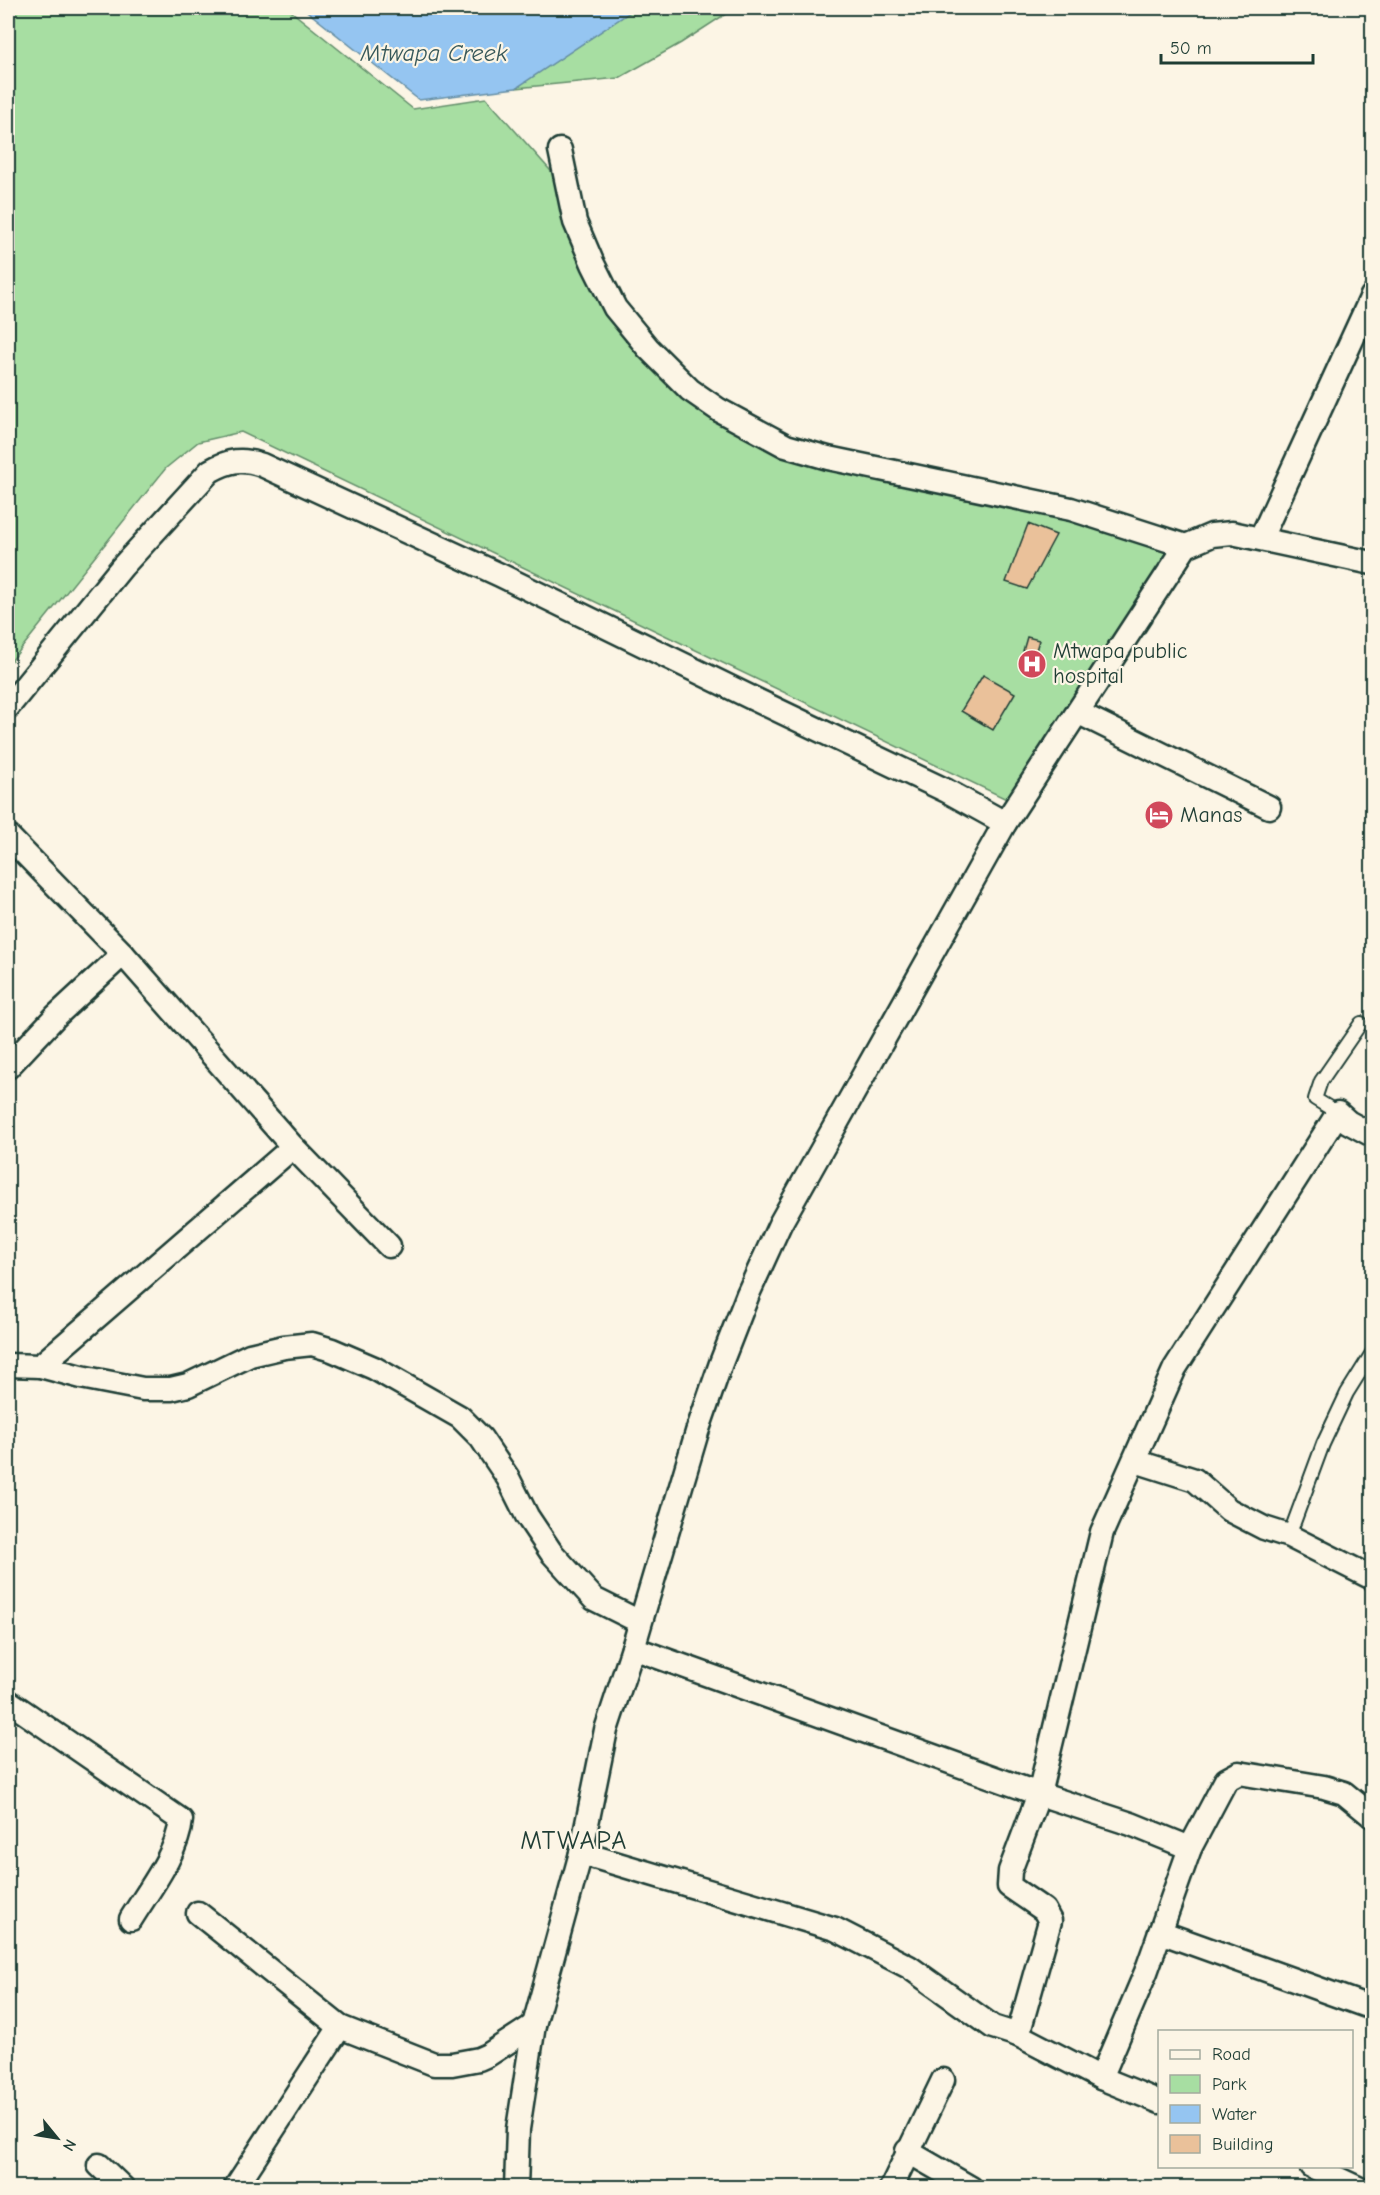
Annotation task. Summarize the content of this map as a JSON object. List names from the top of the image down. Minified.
{"districts":["MTWAPA"],"water":["Mtwapa Creek"],"places":{"hospital":["Mtwapa public hospital"],"hotel":["Manas"]},"legend":["Road","Park","Water","Building"],"scale_bar":"50 m","north":"bottom right"}
